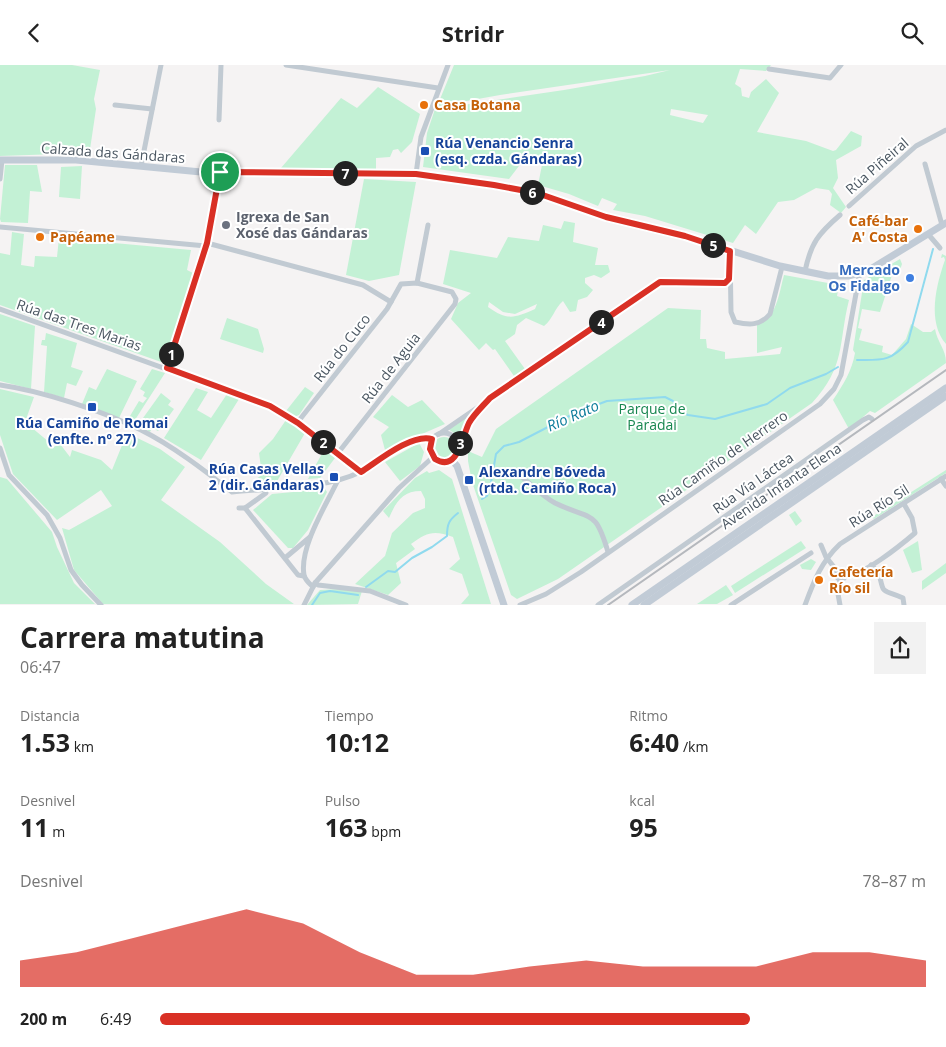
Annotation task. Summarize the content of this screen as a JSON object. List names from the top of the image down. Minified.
{"streets":{"main road":["Calzada das Gándaras","Avenida Infanta Elena"],"street":["Rúa Piñeiral","Rúa das Tres Marias","Rúa do Cuco","Rúa de Aguia","Rúa Camiño de Herrero","Rúa Vía Láctea","Rúa Río Sil"]},"crossings":[["Calzada das Gándaras","Rúa Camiño de Herrero"],["Rúa das Tres Marias","Rúa do Cuco"],["Rúa das Tres Marias","Rúa de Aguia"],["Rúa do Cuco","Rúa de Aguia"]],"water":["Río Rato"],"parks":["Parque de Paradai"],"places":{"other":["Casa Botana","Igrexa de San Xosé das Gándaras","Café-bar A' Costa","Papéame","Mercado Os Fidalgo","Cafetería Río sil"],"transit":["Rúa Venancio Senra (esq. czda. Gándaras)","Rúa Camiño de Romai (enfte. nº 27)","Rúa Casas Vellas 2 (dir. Gándaras)","Alexandre Bóveda (rtda. Camiño Roca)"]},"page":{"header":"Stridr","pins":["7","6","5","4","1","2","3"],"heading":["Carrera matutina","06:47"],"stats":[["Distancia","1.53 km"],["Tiempo","10:12"],["Ritmo","6:40 /km"],["Desnivel","11 m"],["Pulso","163 bpm"],["kcal","95"]],"chart":["Desnivel","78–87 m"],"list":[{"name":"200 m","note":"6:49"}]}}
